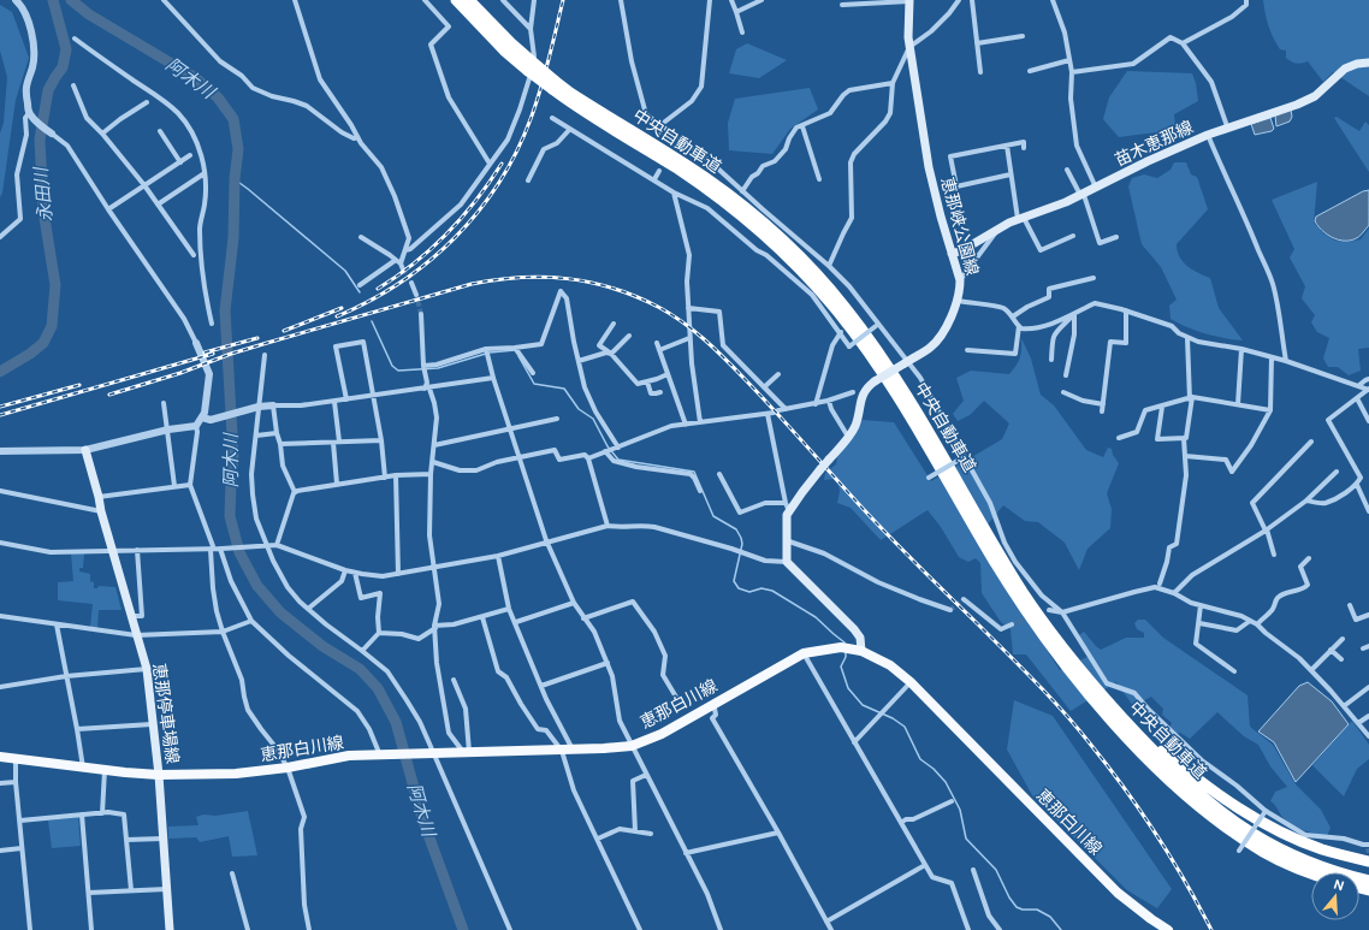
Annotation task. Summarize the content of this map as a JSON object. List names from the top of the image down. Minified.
{"streets":{"highway":["中央自動車道"],"main road":["苗木恵那線","恵那峡公園線","恵那白川線","恵那停車場線"]},"crossings":[["苗木恵那線","恵那峡公園線"],["恵那白川線","恵那停車場線"]],"water":["阿木川","永田川"],"north":"top"}
